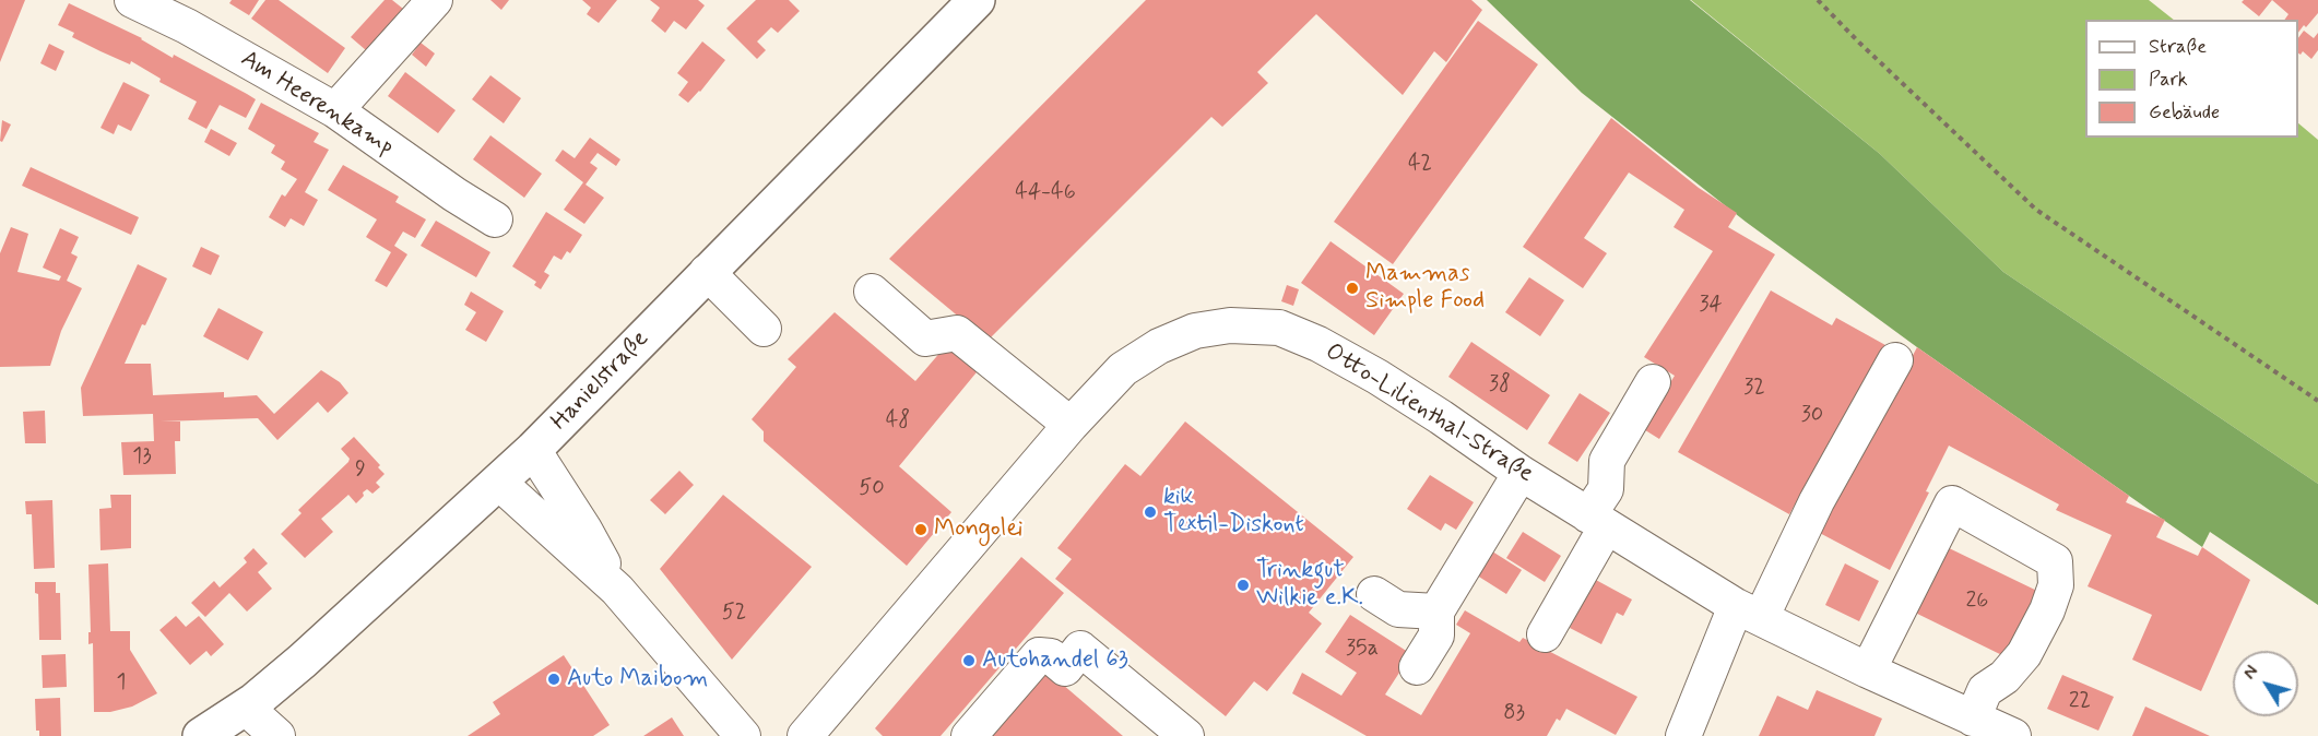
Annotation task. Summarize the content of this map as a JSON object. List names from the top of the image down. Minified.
{"streets":{"main road":["Hanielstraße"],"street":["Am Heerenkamp","Otto-Lilienthal-Straße"]},"places":["Mammas Simple Food","kik Textil-Diskont","Mongolei","Trinkgut Wilkie e.K.","Autohandel 63","Auto Maibom"],"house_numbers":["42","44-46","34","38","32","30","48","13","9","50","26","52","35a","1","22","83"],"legend":["Straße","Park","Gebäude"],"north":"top left"}
